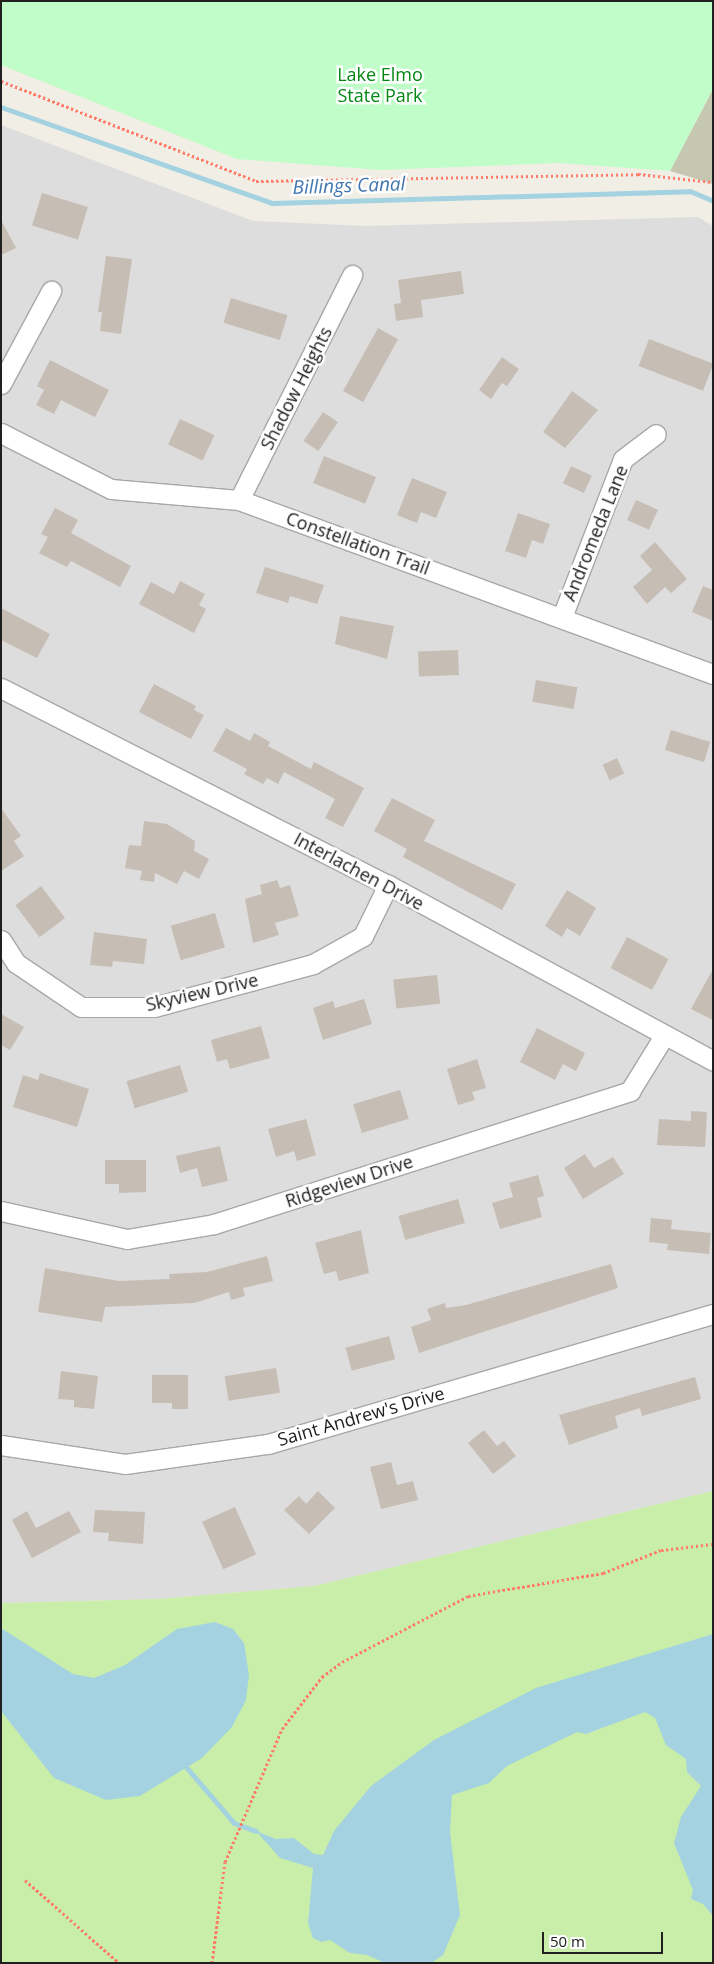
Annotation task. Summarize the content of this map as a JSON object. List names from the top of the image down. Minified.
{"streets":{"street":["Shadow Heights","Andromeda Lane","Constellation Trail","Interlachen Drive","Skyview Drive","Ridgeview Drive","Saint Andrew's Drive"]},"crossings":[["Shadow Heights","Constellation Trail"],["Andromeda Lane","Constellation Trail"],["Interlachen Drive","Skyview Drive"],["Interlachen Drive","Ridgeview Drive"]],"water":["Billings Canal"],"parks":["Lake Elmo State Park"],"scale_bar":"50 m"}
